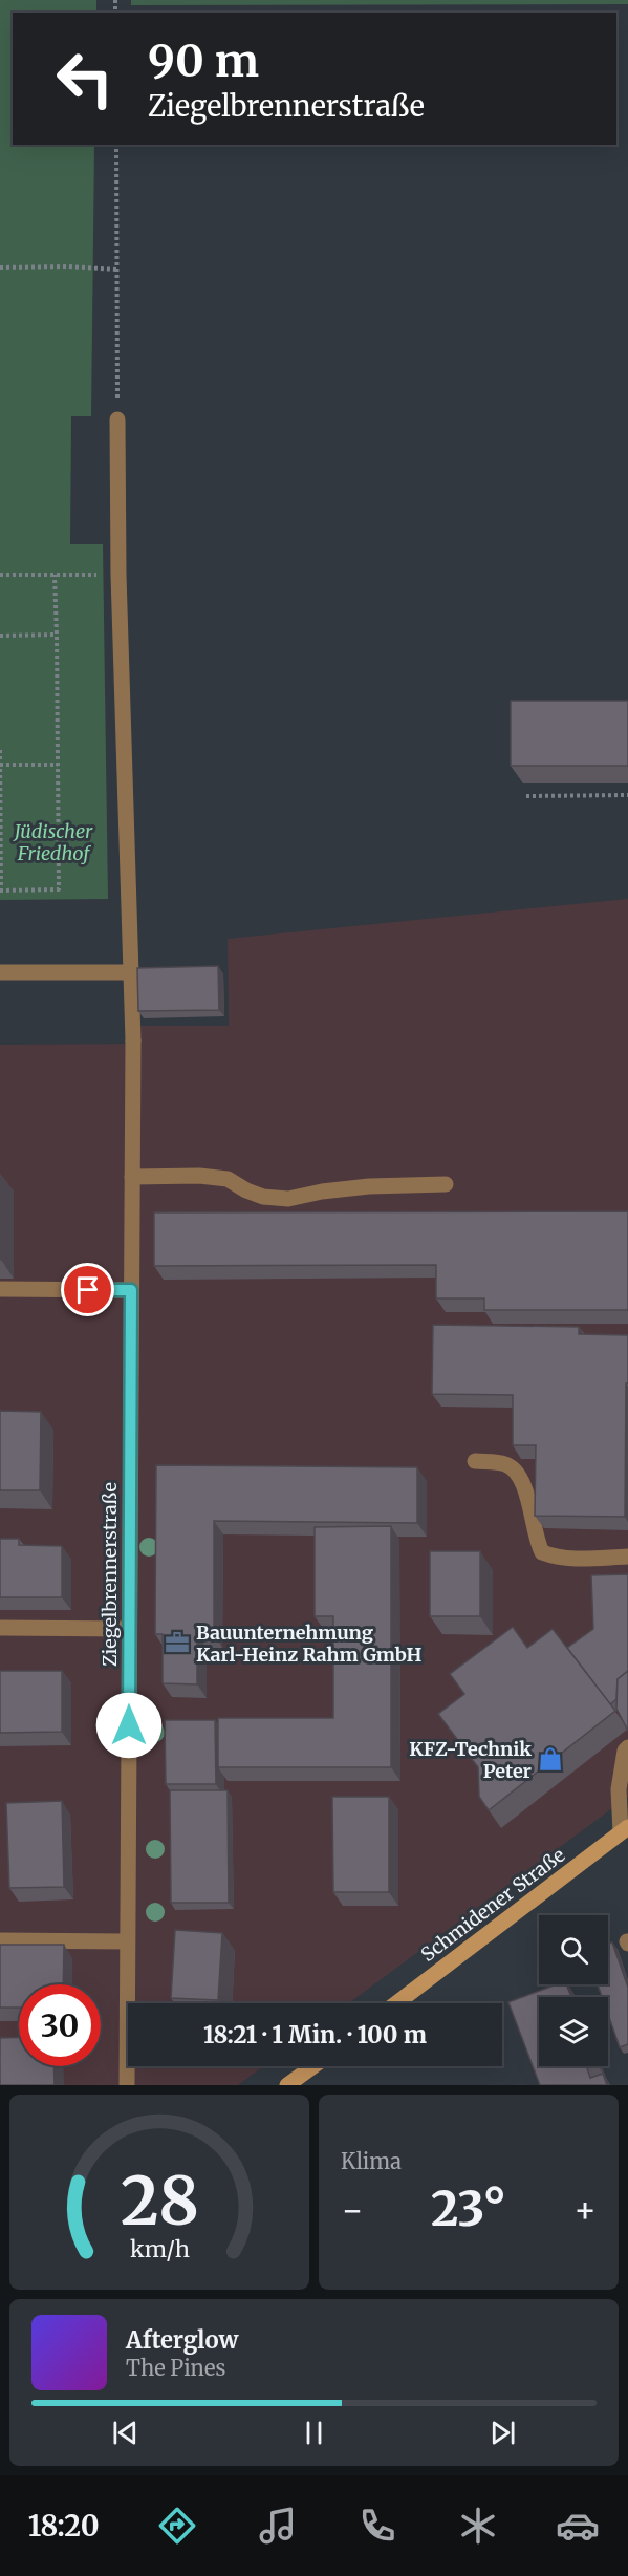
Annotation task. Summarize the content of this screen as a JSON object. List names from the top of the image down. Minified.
{"streets":{"main road":["Schmidener Straße"],"street":["Ziegelbrennerstraße"]},"parks":["Jüdischer Friedhof"],"places":{"office":["Bauunternehmung Karl-Heinz Rahm GmbH"],"shop":["KFZ-Technik Peter"]},"page":{"turn":["90 m","Ziegelbrennerstraße"],"limit":"30","trip":"18:21 · 1 Min. · 100 m","tile":"Klima","heat":["−","23°","+"],"song":["Afterglow","The Pines"],"tabs":"18:20","gauge":["28","km/h"]}}
